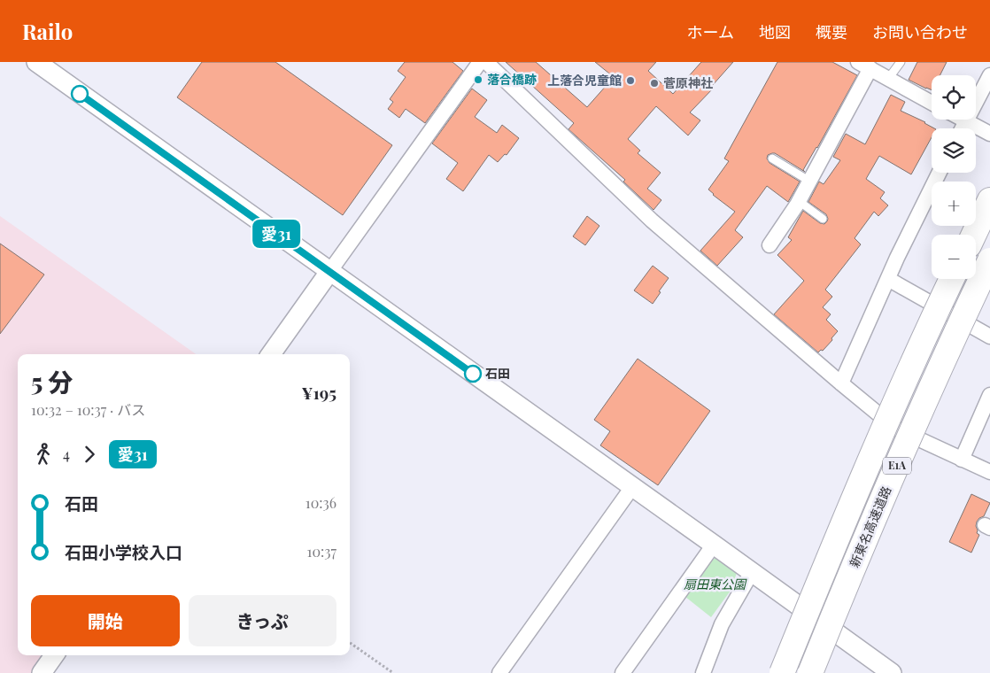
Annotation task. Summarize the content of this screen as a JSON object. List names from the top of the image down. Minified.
{"streets":{"highway":["E1A","新東名高速道路"]},"parks":["扇田東公園"],"places":["落合橋跡","上落合児童館","菅原神社","石田"],"lines":["bus line 愛31"],"page":{"header":"Railo","nav":["ホーム","地図","概要","お問い合わせ"],"on_map":"愛31","map_buttons":["+","−"],"heading":["5 分","10:32 – 10:37 · バス","¥195"],"legs":["4","愛31"],"list":[{"name":"石田","value":"10:36"},{"name":"石田小学校入口","value":"10:37"}],"buttons":["開始","きっぷ"]}}
